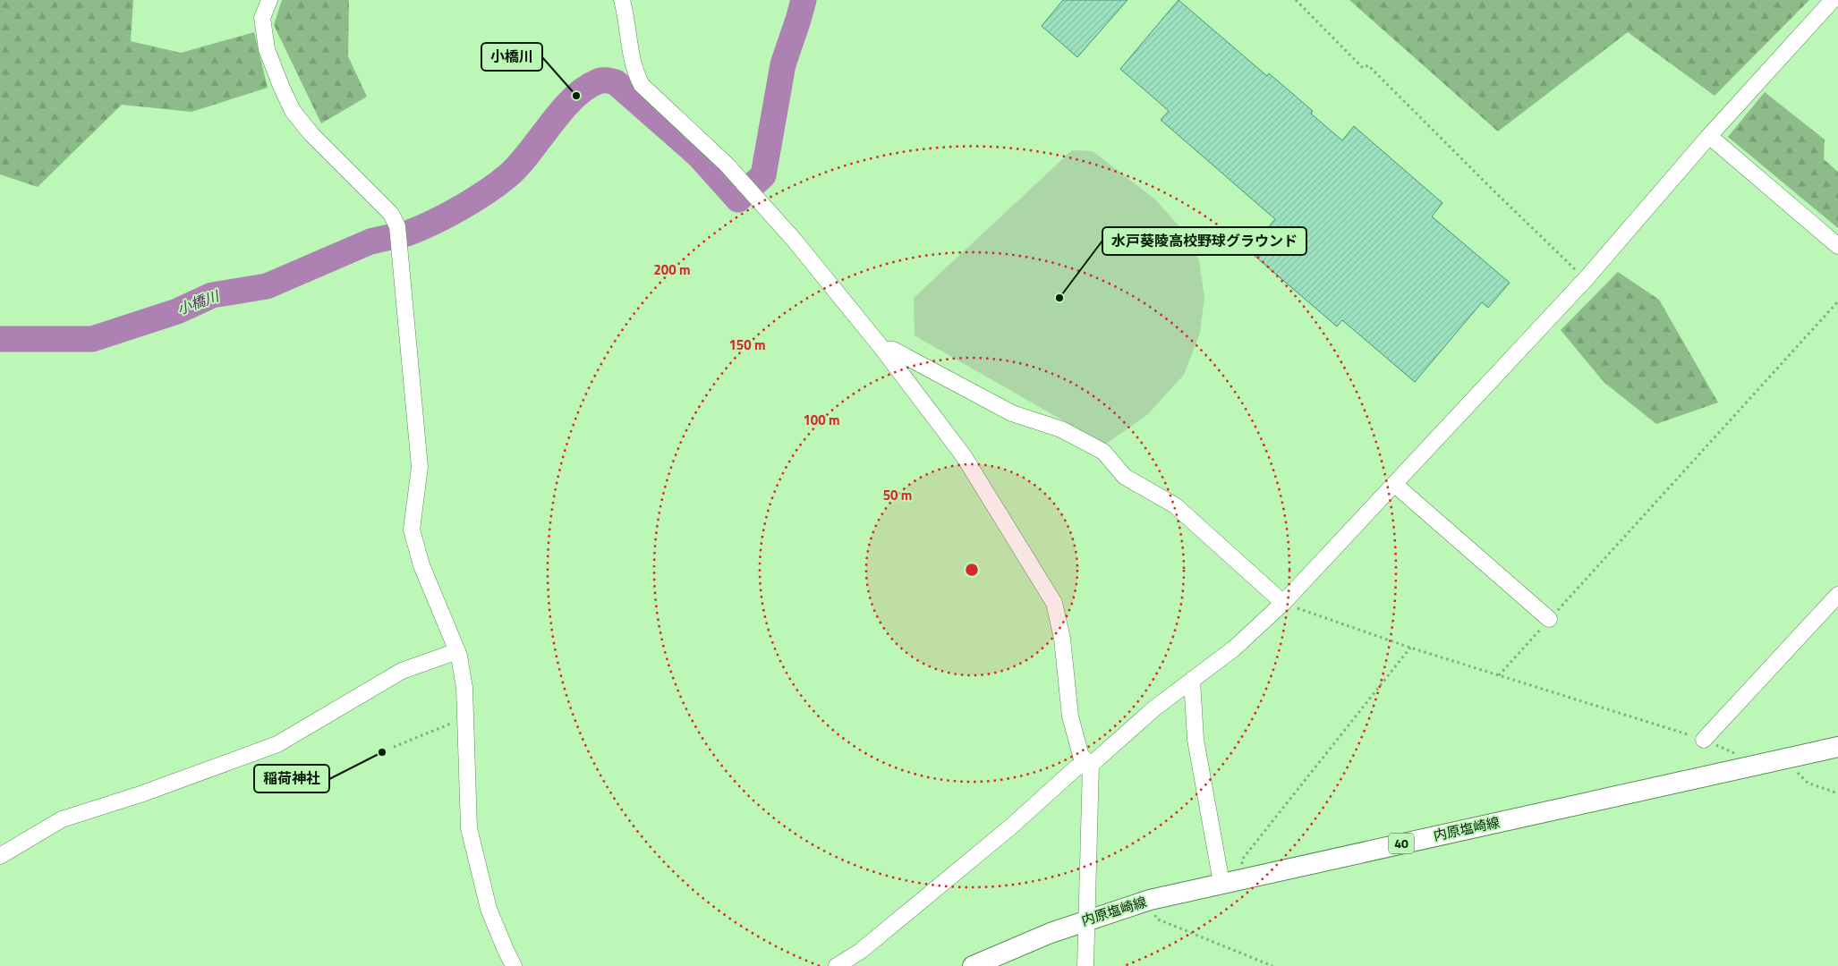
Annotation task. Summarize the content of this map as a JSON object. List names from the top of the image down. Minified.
{"streets":{"main road":["内原塩崎線","40"]},"water":["小橋川"],"places":["小橋川","水戸葵陵高校野球グラウンド","稲荷神社"],"rings":["200 m","150 m","100 m","50 m"]}
